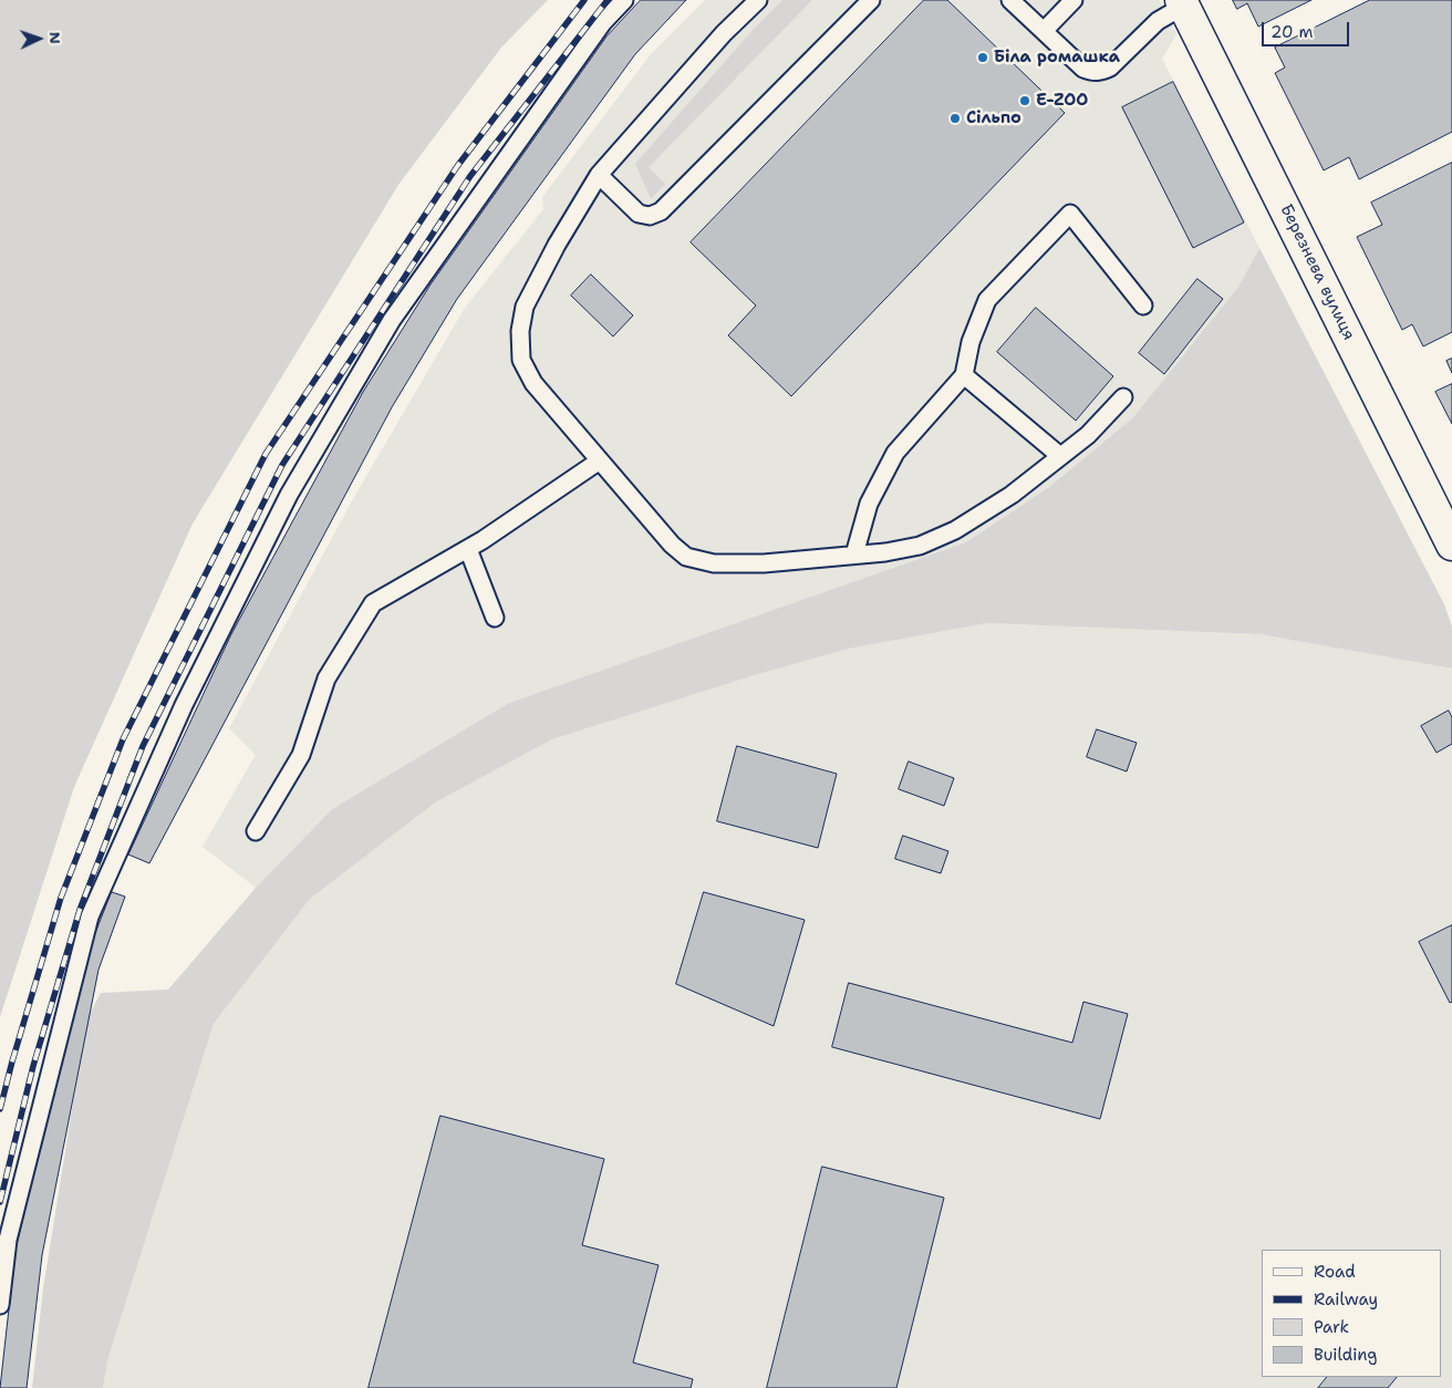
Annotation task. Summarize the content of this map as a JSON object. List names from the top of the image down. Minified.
{"streets":{"street":["Березнева вулиця"]},"places":["Біла ромашка","E-ZOO","Сільпо"],"legend":["Road","Railway","Park","Building"],"scale_bar":"20 m","north":"right"}
